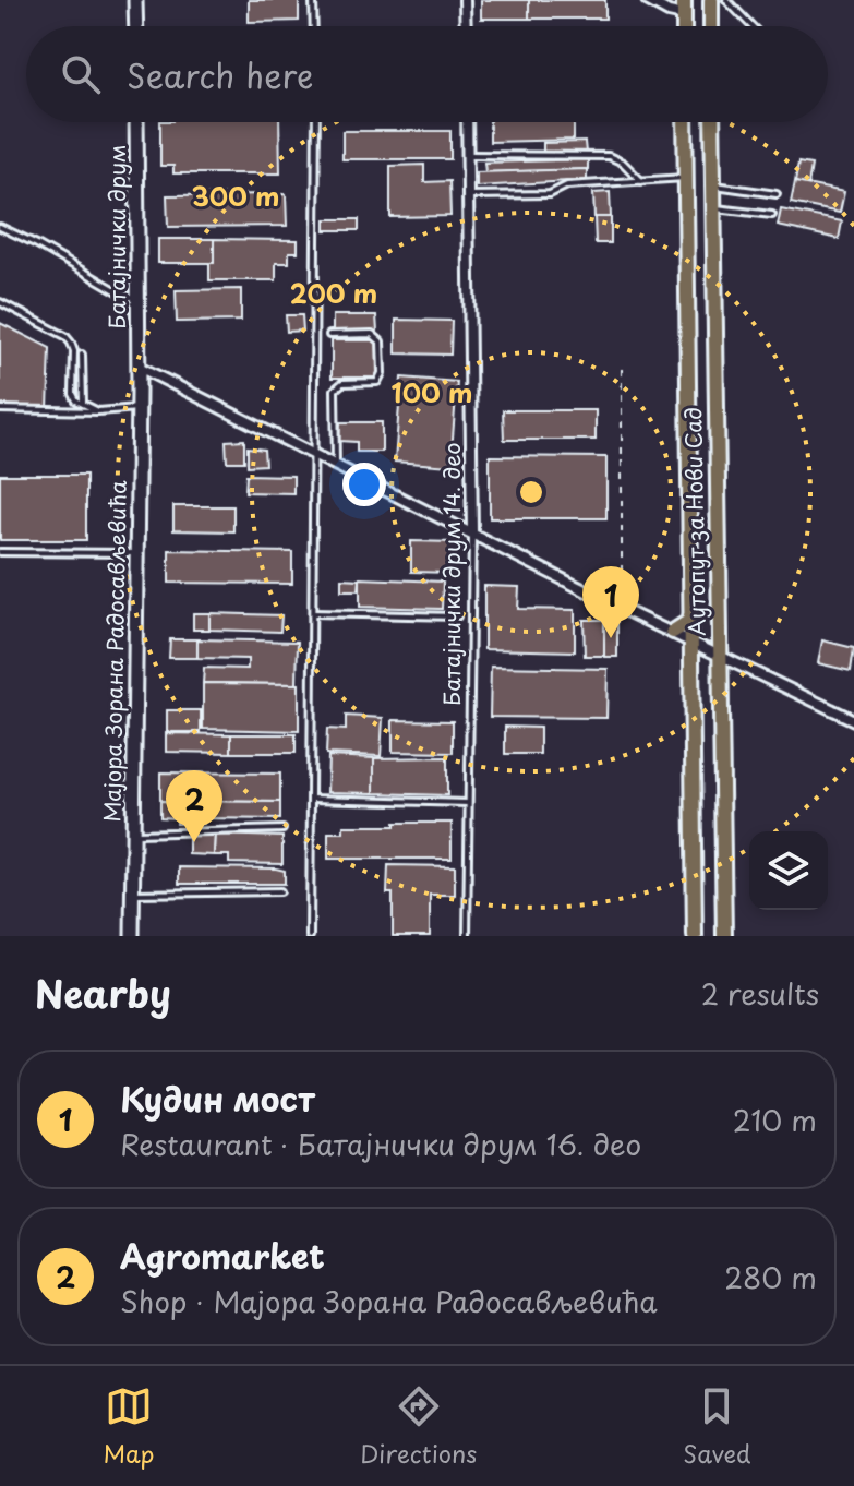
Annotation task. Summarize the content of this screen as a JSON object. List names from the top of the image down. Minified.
{"streets":{"main road":["Батајнички друм","Аутопут за Нови Сад","Мајора Зорана Радосављевића"],"street":["Батајнички друм 14. део"]},"crossings":[["Батајнички друм","Мајора Зорана Радосављевића"]],"page":{"search":"Search here","pins":["1","2"],"heading":["Nearby","2 results"],"list":[{"mark":"1","name":"Кудин мост","note":"Restaurant · Батајнички друм 16. део","value":"210 m"},{"mark":"2","name":"Agromarket","note":"Shop · Мајора Зорана Радосављевића","value":"280 m"}],"nav":["Map","Directions","Saved"]},"rings":["300 m","200 m","100 m"]}
